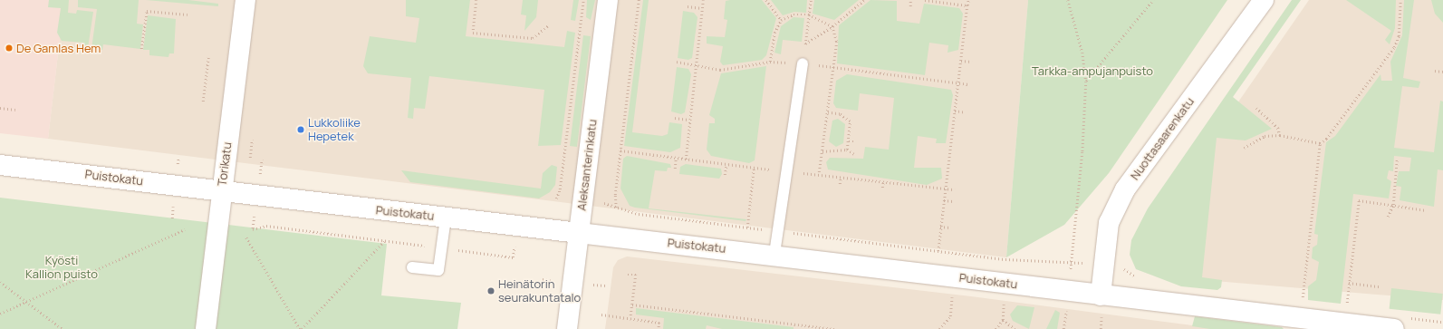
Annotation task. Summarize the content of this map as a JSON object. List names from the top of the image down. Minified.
{"streets":{"street":["Nuottasaarenkatu","Torikatu","Aleksanterinkatu","Puistokatu"]},"crossings":[["Nuottasaarenkatu","Puistokatu"],["Torikatu","Puistokatu"],["Aleksanterinkatu","Puistokatu"]],"parks":["Tarkka-ampujanpuisto","Kyösti Kallion puisto"],"places":["De Gamlas Hem","Lukkoliike Hepetek","Heinätorin seurakuntatalo"]}
